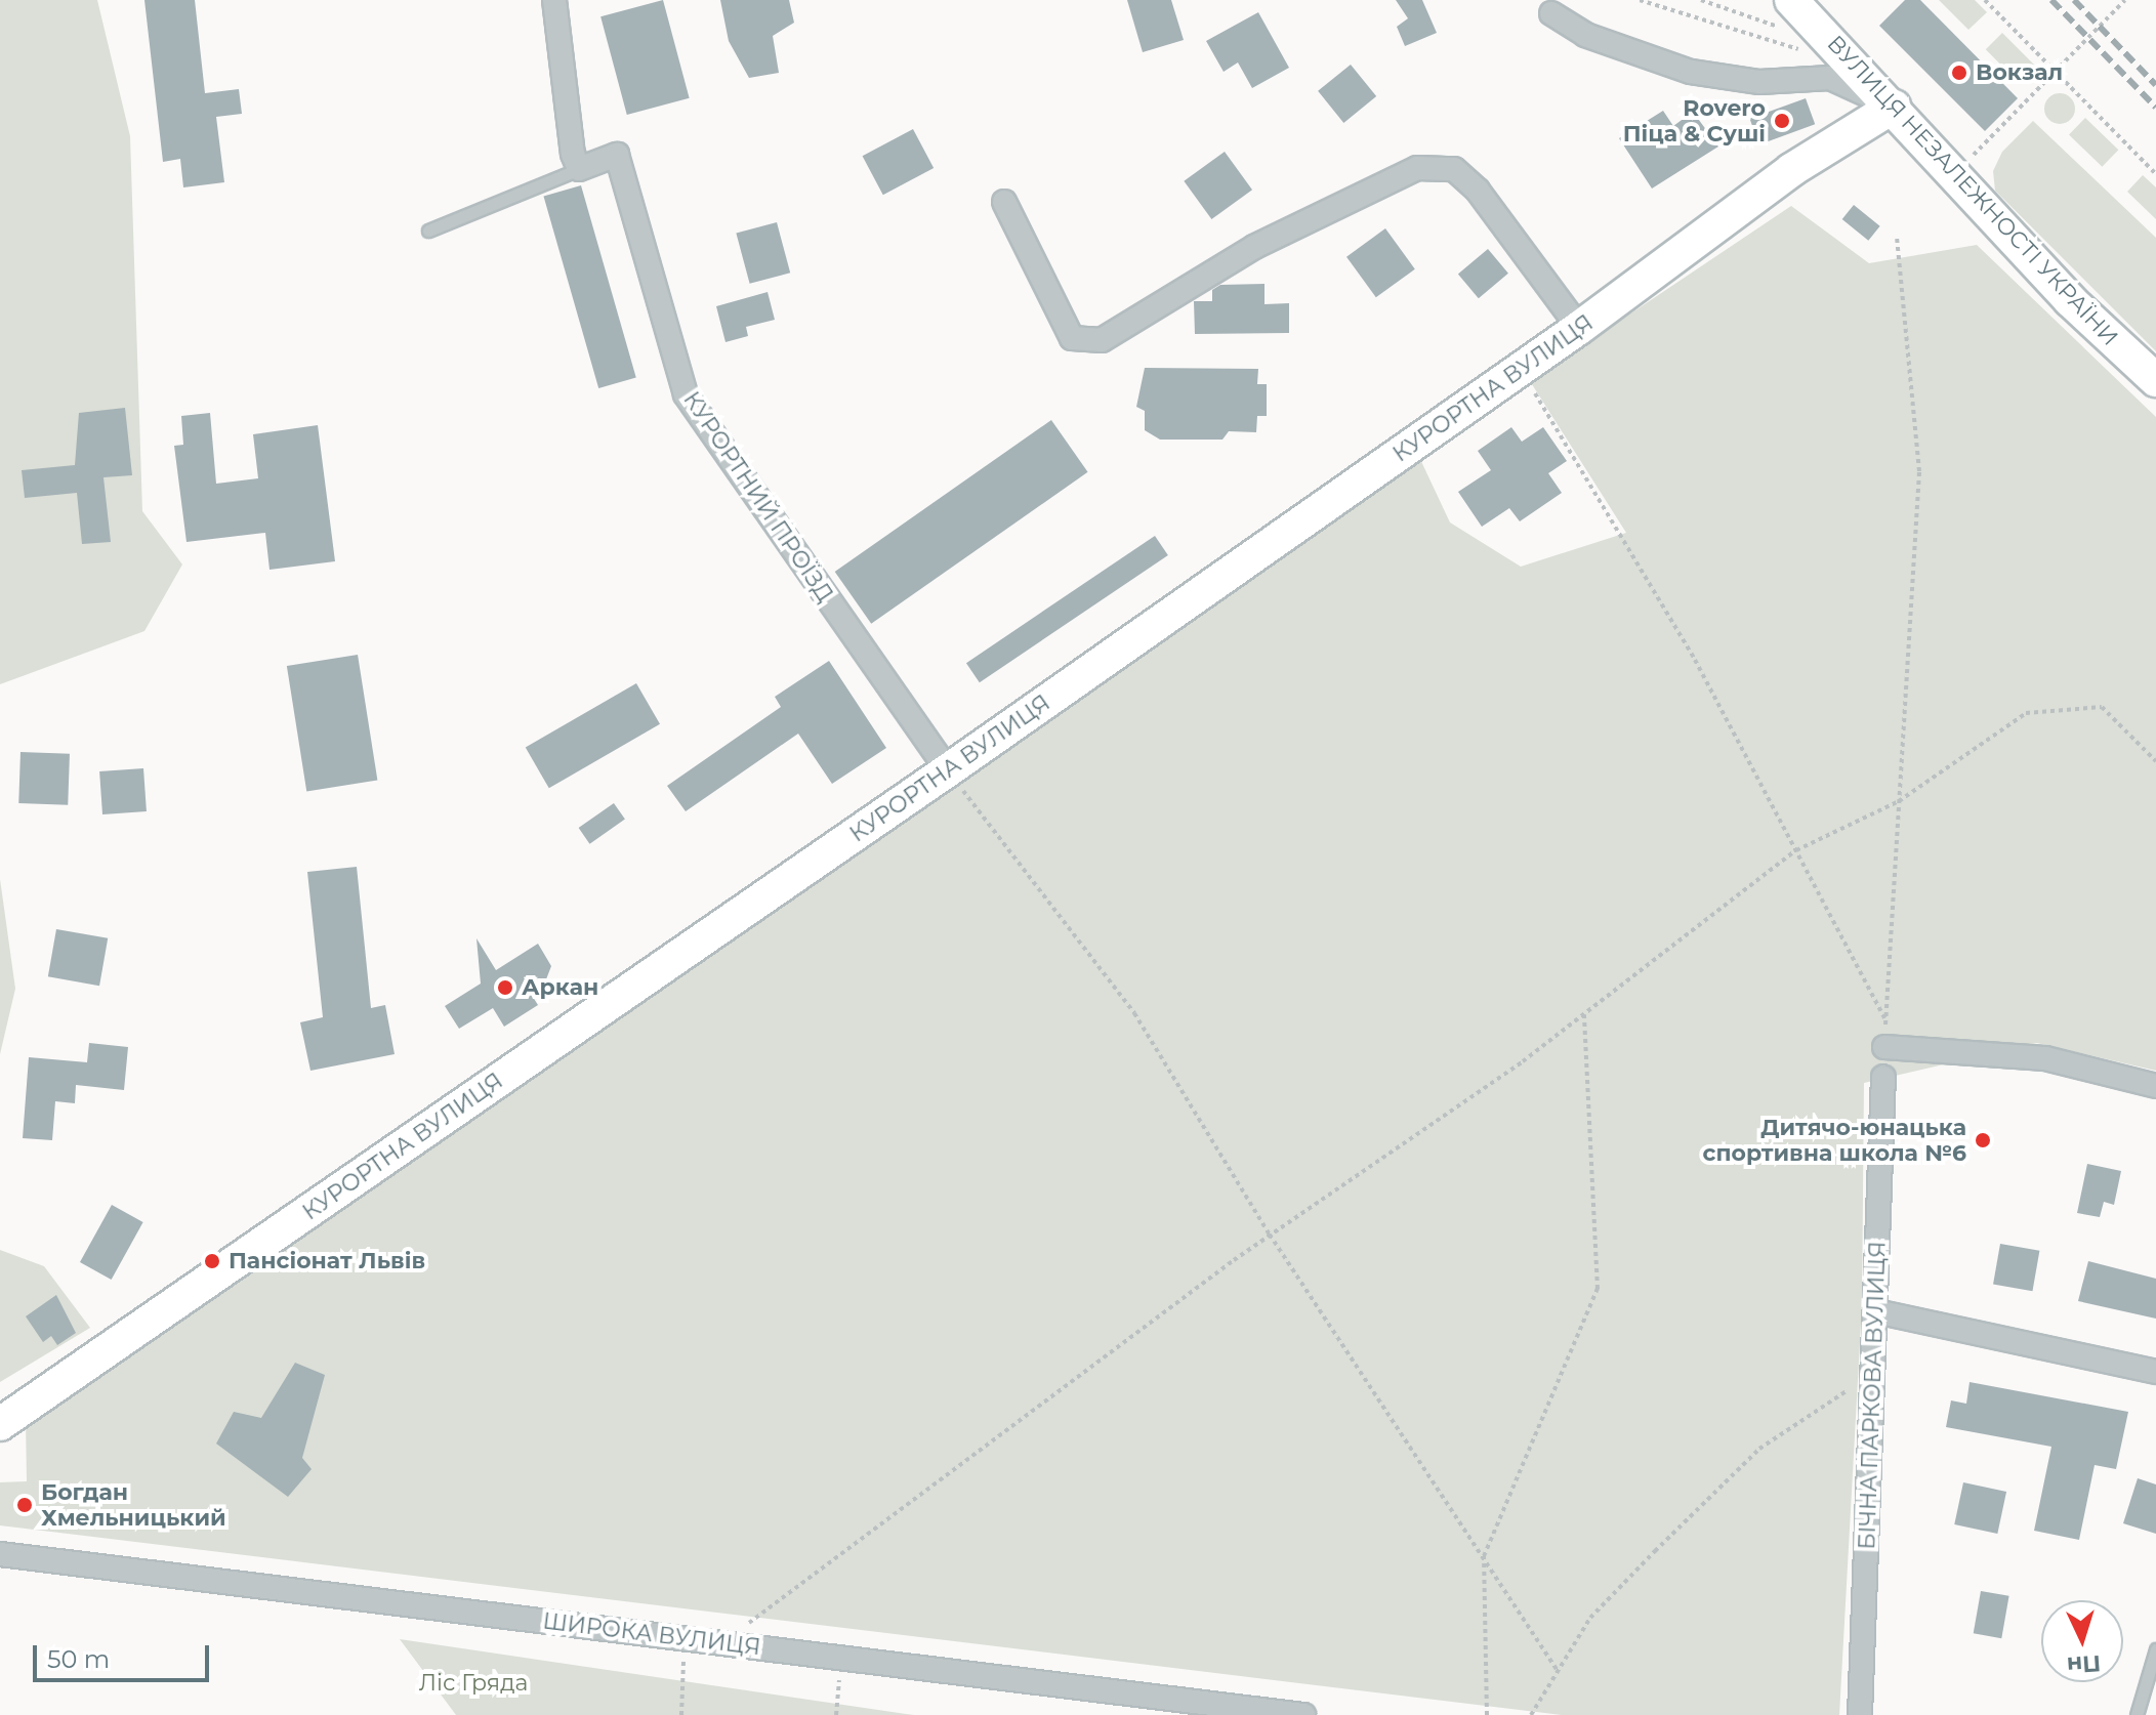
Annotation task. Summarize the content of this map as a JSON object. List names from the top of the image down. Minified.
{"streets":{"main road":["ВУЛИЦЯ НЕЗАЛЕЖНОСТІ УКРАЇНИ","КУРОРТНА ВУЛИЦЯ"],"street":["КУРОРТНИЙ ПРОЇЗД","БІЧНА ПАРКОВА ВУЛИЦЯ","ШИРОКА ВУЛИЦЯ"]},"crossings":[["ВУЛИЦЯ НЕЗАЛЕЖНОСТІ УКРАЇНИ","КУРОРТНА ВУЛИЦЯ"],["КУРОРТНА ВУЛИЦЯ","КУРОРТНИЙ ПРОЇЗД"]],"parks":["Ліс Гряда"],"places":["Вокзал","Rovero Піца & Суші","Аркан","Дитячо-юнацька спортивна школа №6","Пансіонат Львів","Богдан Хмельницький"],"scale_bar":"50 m","north":"bottom"}
